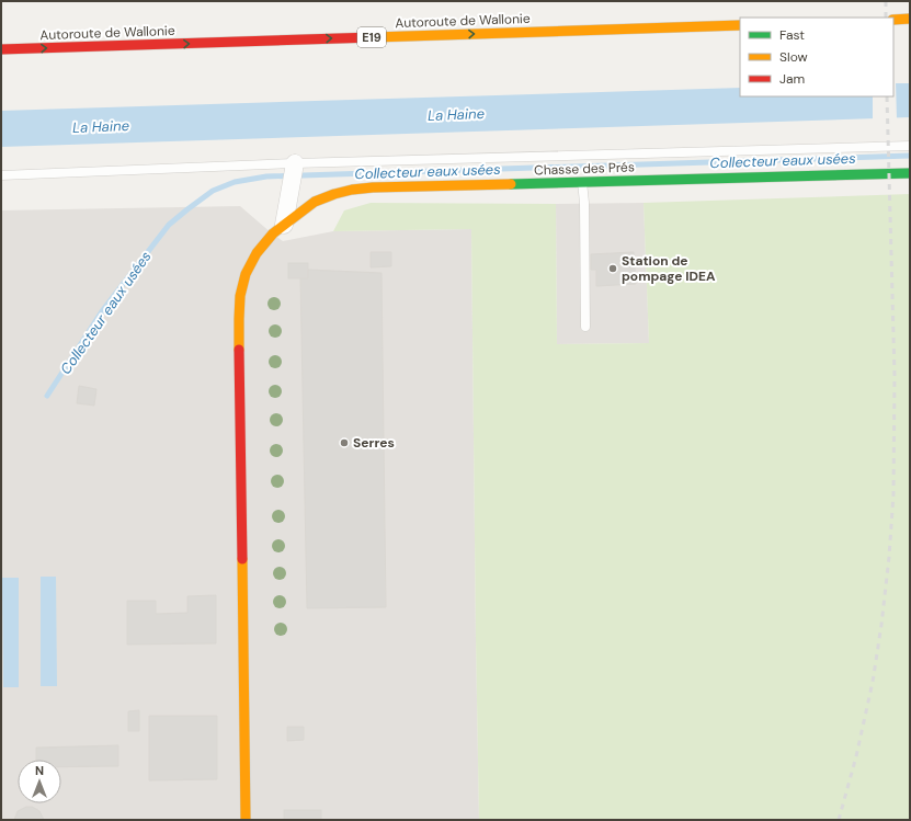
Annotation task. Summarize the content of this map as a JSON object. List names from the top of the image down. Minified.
{"streets":{"main road":["Autoroute de Wallonie","E19","Chasse des Prés"]},"one_way":["Autoroute de Wallonie"],"water":["La Haine","Collecteur eaux usées"],"places":["Station de pompage IDEA","Serres"],"legend":["Fast","Slow","Jam"],"north":"top"}
